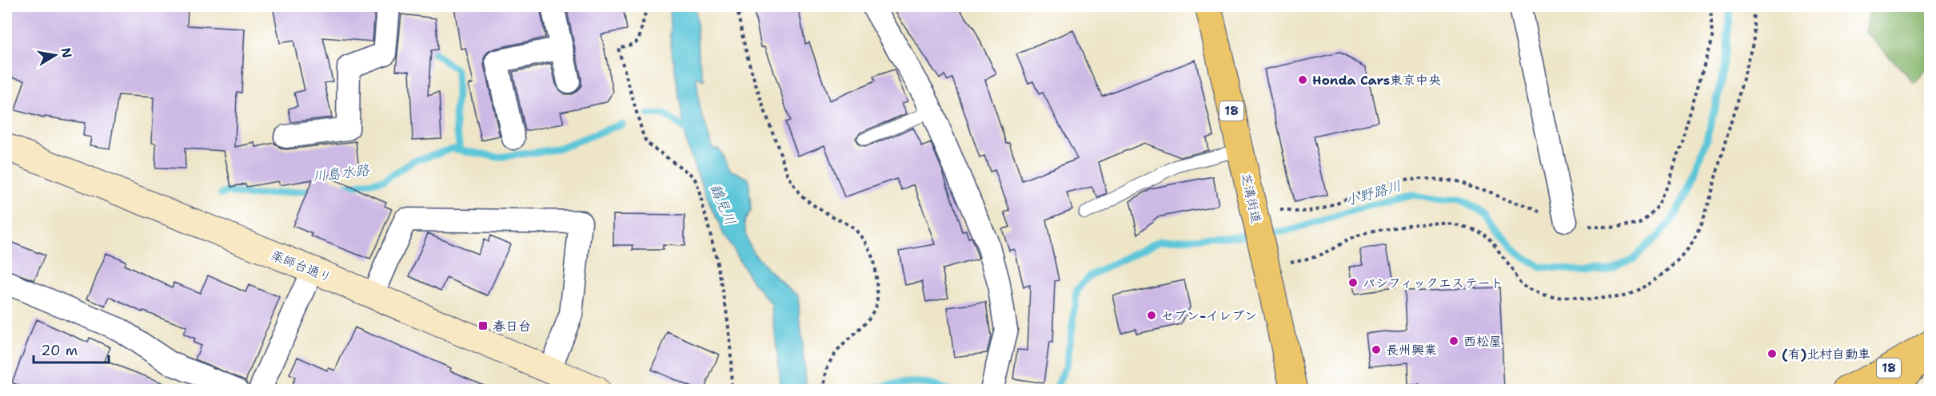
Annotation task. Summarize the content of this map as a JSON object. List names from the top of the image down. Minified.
{"streets":{"main road":["18","芝溝街道"],"street":["薬師台通り"]},"water":["川島水路","小野路川","鶴見川"],"places":{"other":["Honda Cars東京中央","パシフィックエステート","セブン-イレブン","西松屋","長州興業","(有)北村自動車"],"transit":["春日台"]},"scale_bar":"20 m","north":"right"}
